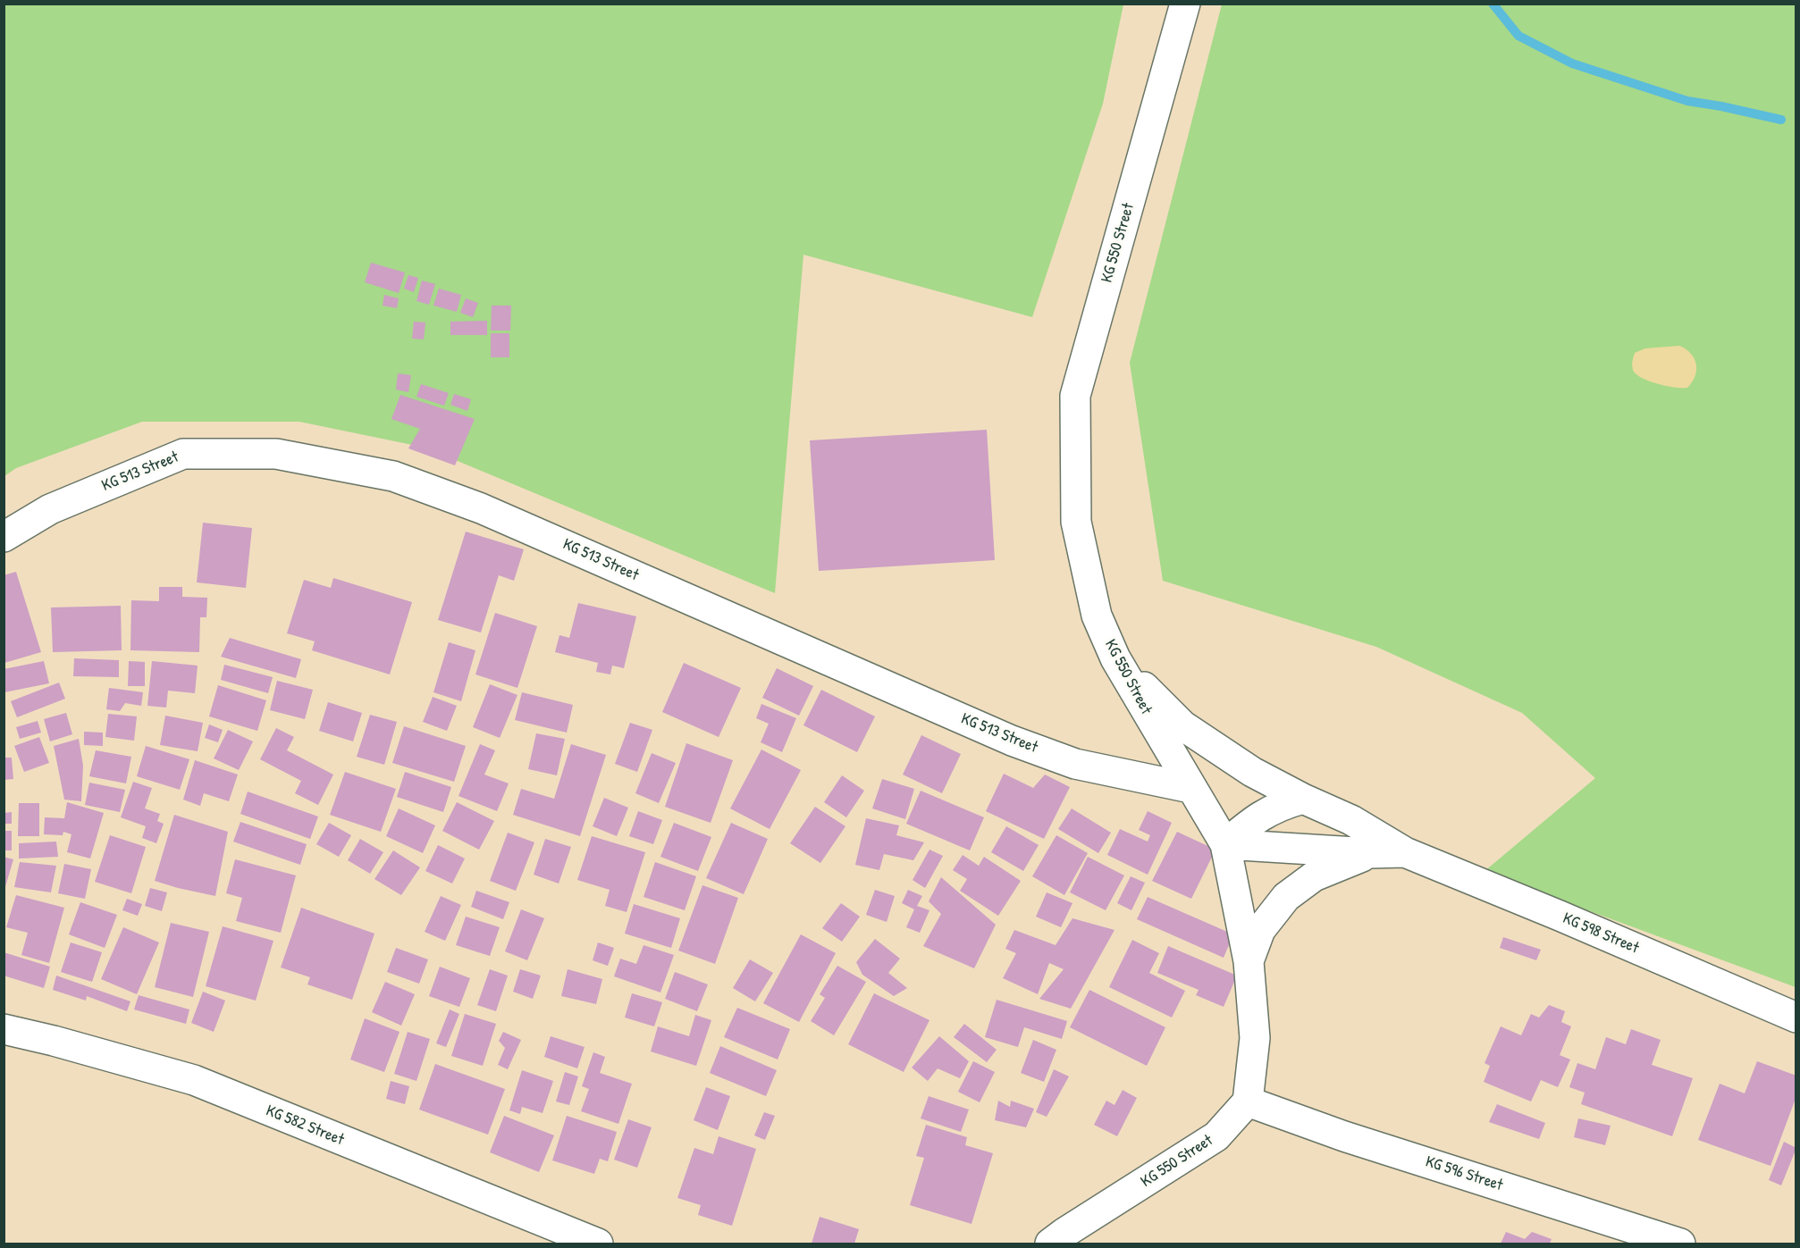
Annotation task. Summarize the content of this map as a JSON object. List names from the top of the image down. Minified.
{"streets":{"street":["KG 550 Street","KG 513 Street","KG 598 Street","KG 582 Street","KG 596 Street"]},"crossings":[["KG 550 Street","KG 513 Street"],["KG 550 Street","KG 598 Street"],["KG 550 Street","KG 596 Street"]]}
